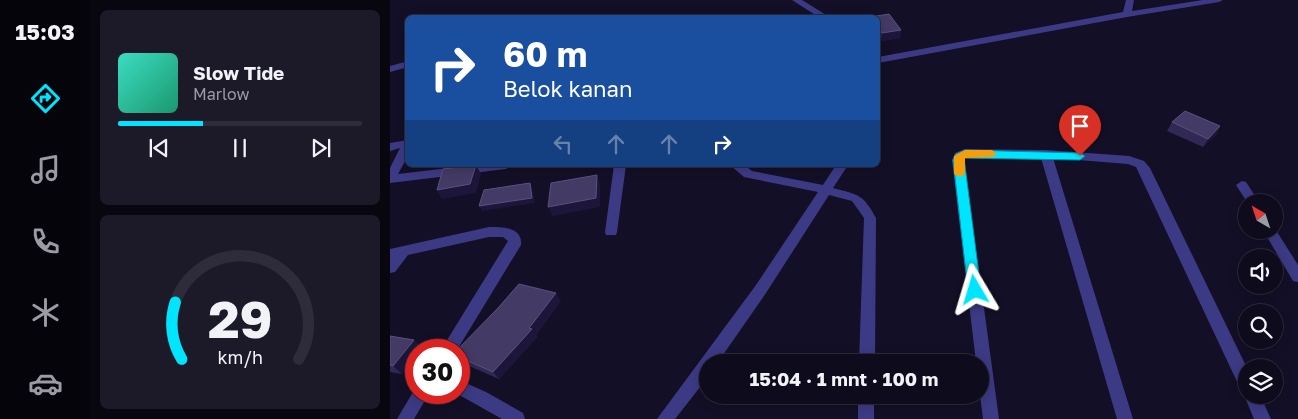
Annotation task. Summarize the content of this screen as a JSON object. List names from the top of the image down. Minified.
{"north":"top left","page":{"tabs":"15:03","turn":["60 m","Belok kanan"],"song":["Slow Tide","Marlow"],"limit":"30","trip":"15:04 · 1 mnt · 100 m","gauge":["29","km/h"]}}
